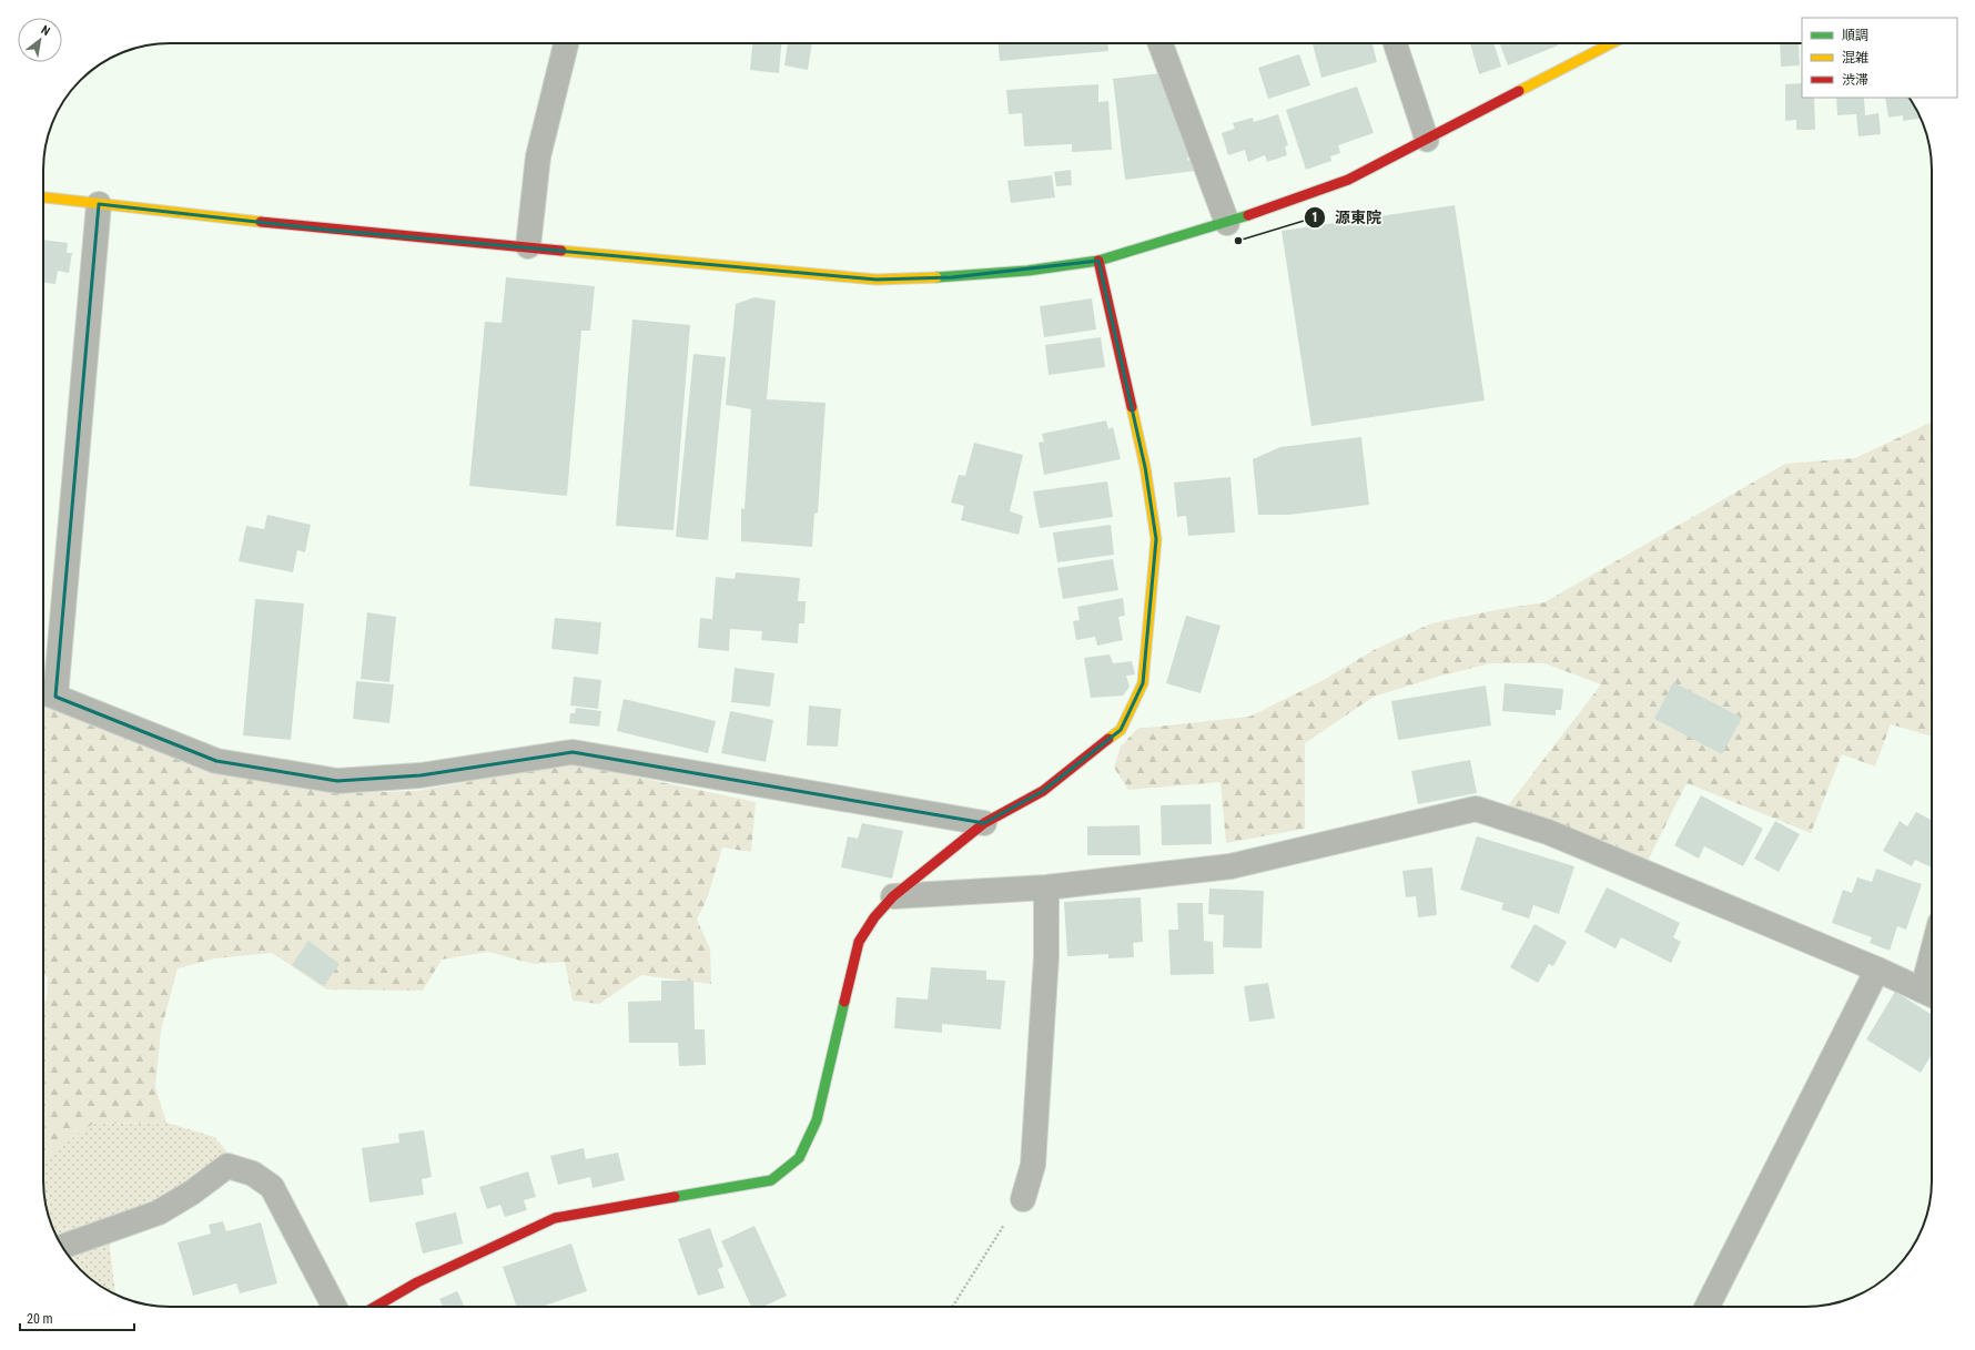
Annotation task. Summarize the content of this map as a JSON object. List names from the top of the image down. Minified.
{"places":["源東院"],"legend":["順調","混雑","渋滞"],"scale_bar":"20 m","north":"top right"}
